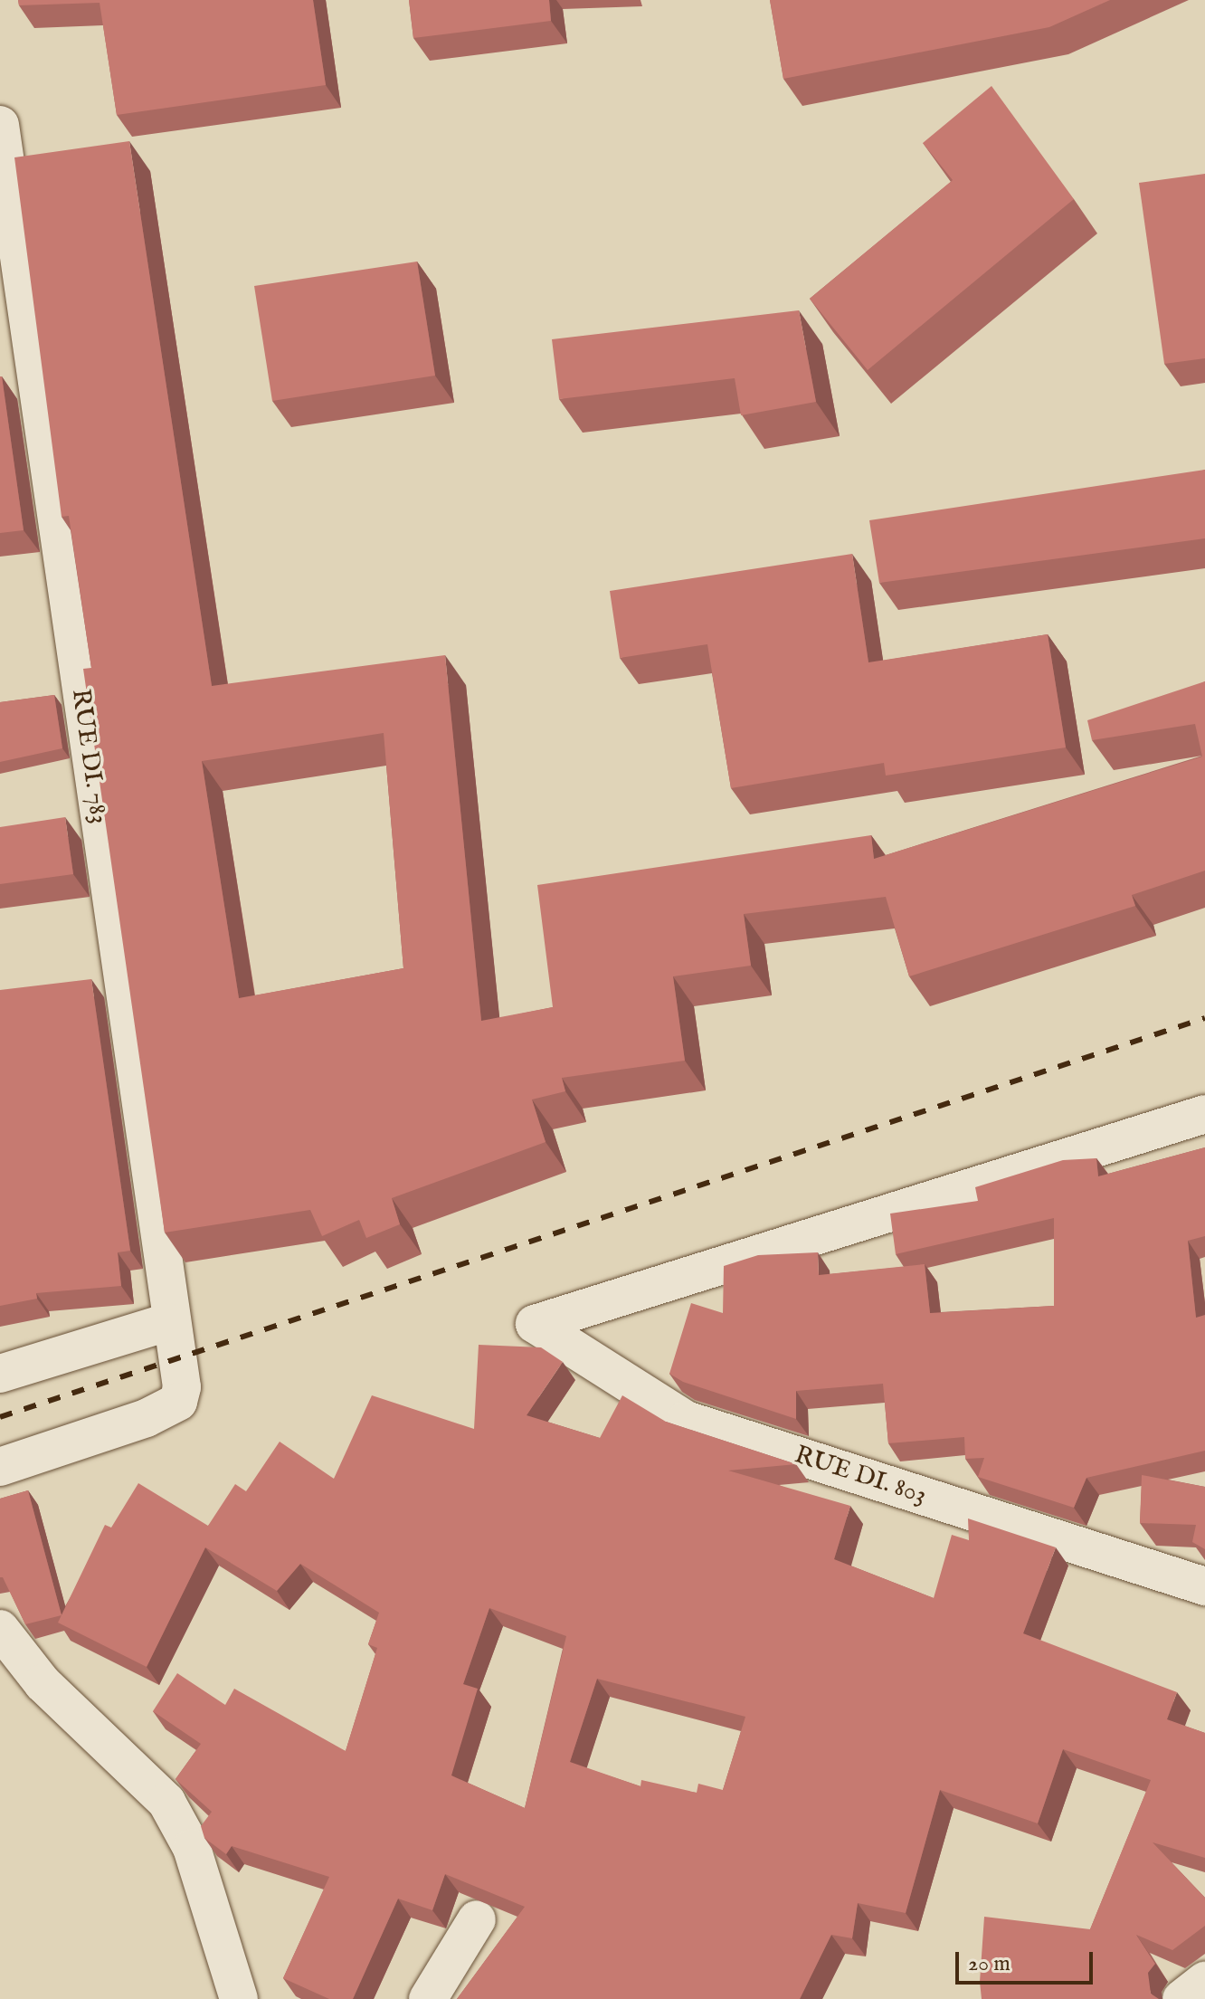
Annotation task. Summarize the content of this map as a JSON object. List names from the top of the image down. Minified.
{"streets":{"street":["RUE DI. 783","RUE DI. 803"]},"scale_bar":"20 m"}
